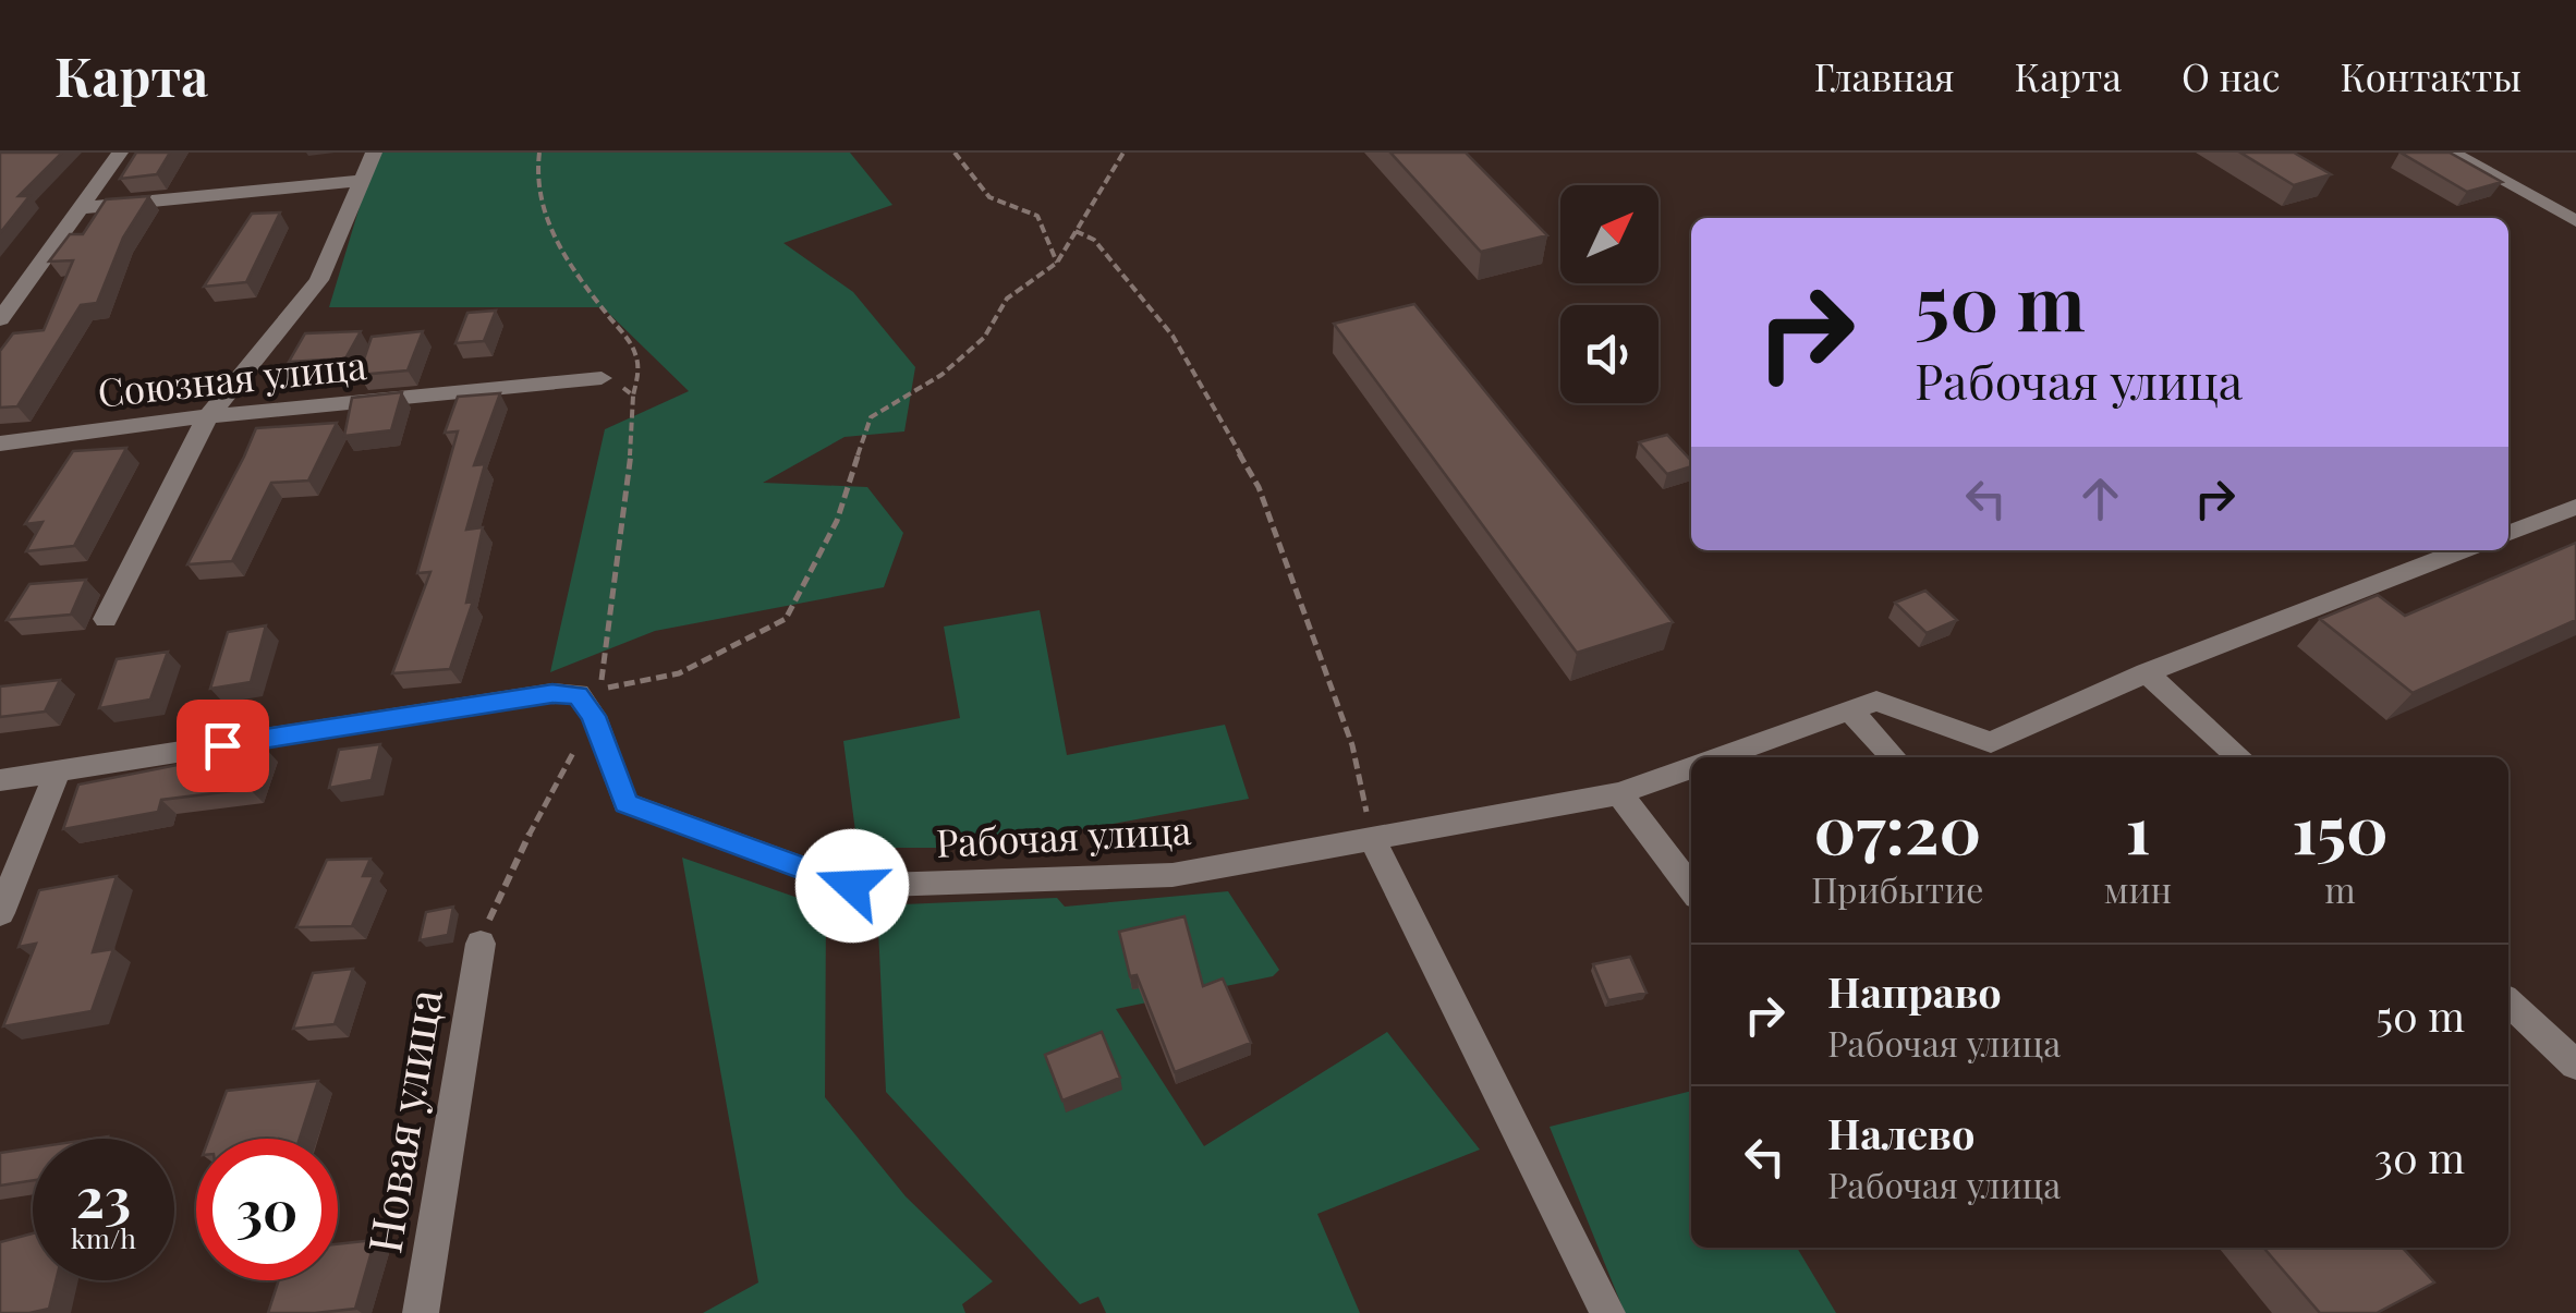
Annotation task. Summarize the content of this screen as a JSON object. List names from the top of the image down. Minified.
{"streets":{"street":["Союзная улица","Рабочая улица","Новая улица"]},"north":"top right","page":{"header":"Карта","nav":["Главная","Карта","О нас","Контакты"],"turn":["50 m","Рабочая улица"],"eta":["07:20","Прибытие","1","мин","150","m"],"list":[{"name":"Направо","note":"Рабочая улица","value":"50 m"},{"name":"Налево","note":"Рабочая улица","value":"30 m"}],"speed":"23 km/h","limit":"30"}}
